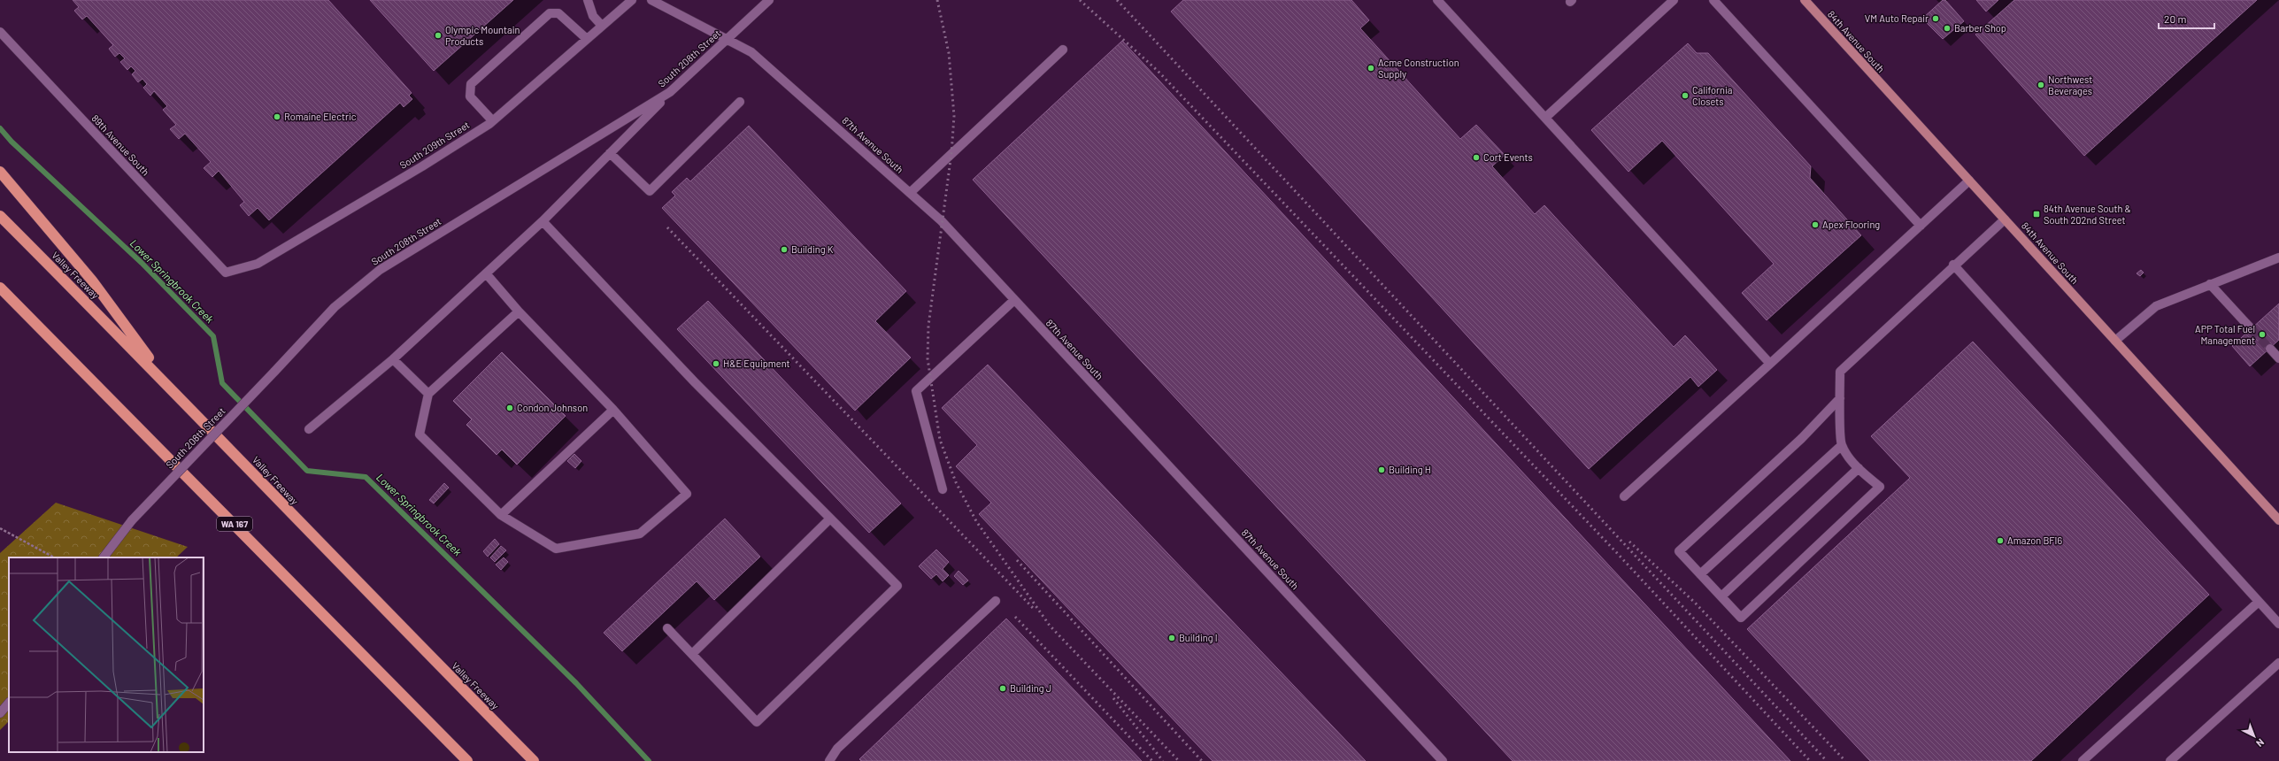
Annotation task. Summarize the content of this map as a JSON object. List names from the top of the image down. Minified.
{"streets":{"highway":["Valley Freeway","WA 167"],"main road":["84th Avenue South"],"street":["South 208th Street","89th Avenue South","South 209th Street","87th Avenue South"]},"crossings":[["South 208th Street","87th Avenue South"],["89th Avenue South","South 209th Street"]],"water":["Lower Springbrook Creek"],"places":{"other":["VM Auto Repair","Barber Shop","Olympic Mountain Products","Acme Construction Supply","Northwest Beverages","California Closets","Romaine Electric","Cort Events","Apex Flooring","Building K","APP Total Fuel Management","H&E Equipment","Condon Johnson","Building H","Amazon BFI6","Building I","Building J"],"transit":["84th Avenue South & South 202nd Street"]},"scale_bar":"20 m","north":"bottom right"}
